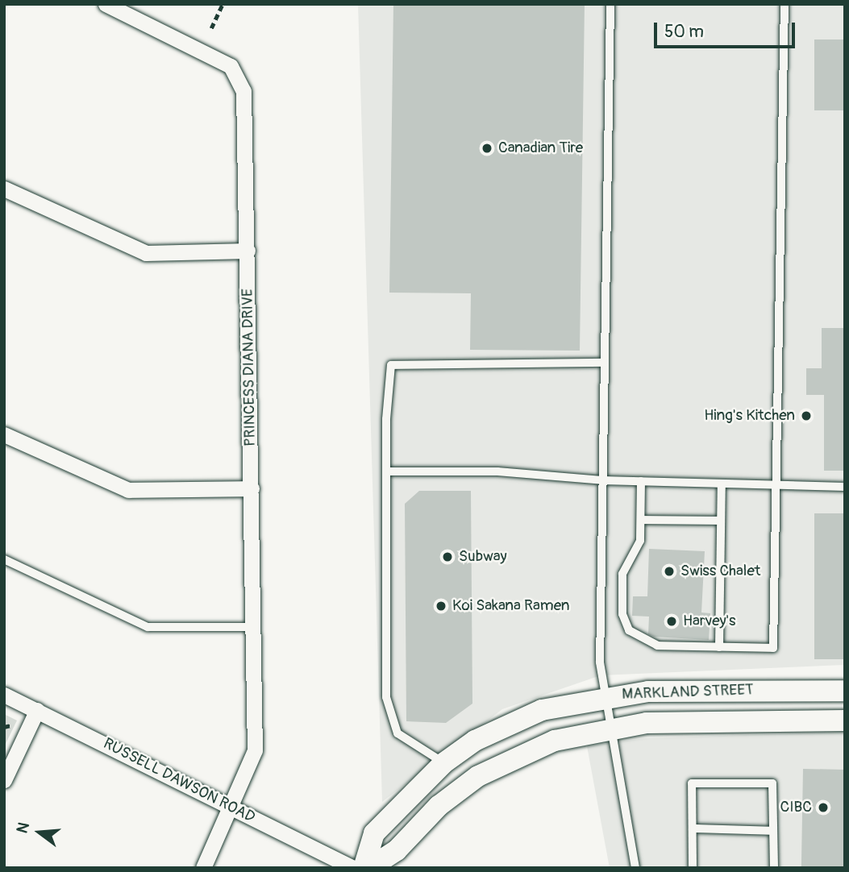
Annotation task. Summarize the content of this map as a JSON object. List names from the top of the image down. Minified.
{"streets":{"street":["PRINCESS DIANA DRIVE","MARKLAND STREET","RUSSELL DAWSON ROAD"]},"crossings":[["PRINCESS DIANA DRIVE","RUSSELL DAWSON ROAD"]],"places":["Canadian Tire","Hing's Kitchen","Subway","Swiss Chalet","Koi Sakana Ramen","Harvey's","CIBC"],"scale_bar":"50 m","north":"left"}
